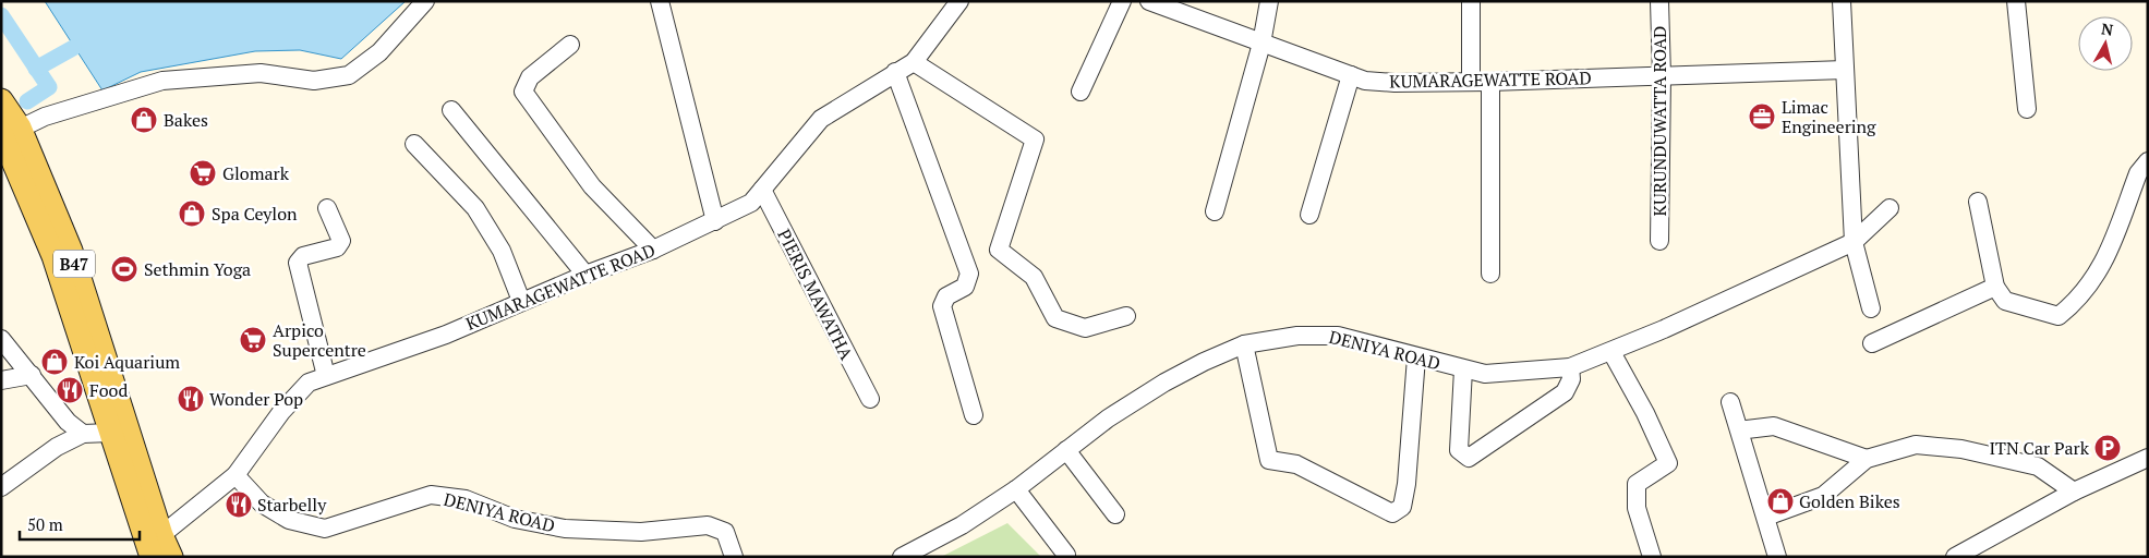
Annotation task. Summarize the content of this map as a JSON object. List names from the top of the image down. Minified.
{"streets":{"main road":["B47"],"street":["KUMARAGEWATTE ROAD","KURUNDUWATTA ROAD","PIERIS MAWATHA","DENIYA ROAD"]},"crossings":[["KUMARAGEWATTE ROAD","KURUNDUWATTA ROAD"],["KUMARAGEWATTE ROAD","B47"],["KUMARAGEWATTE ROAD","PIERIS MAWATHA"],["KUMARAGEWATTE ROAD","DENIYA ROAD"]],"places":{"office":["Limac Engineering"],"shop":["Bakes","Spa Ceylon","Koi Aquarium","Golden Bikes"],"supermarket":["Glomark","Arpico Supercentre"],"sports":["Sethmin Yoga"],"restaurant":["Food","Wonder Pop","Starbelly"],"parking":["ITN Car Park"]},"scale_bar":"50 m","north":"top"}
